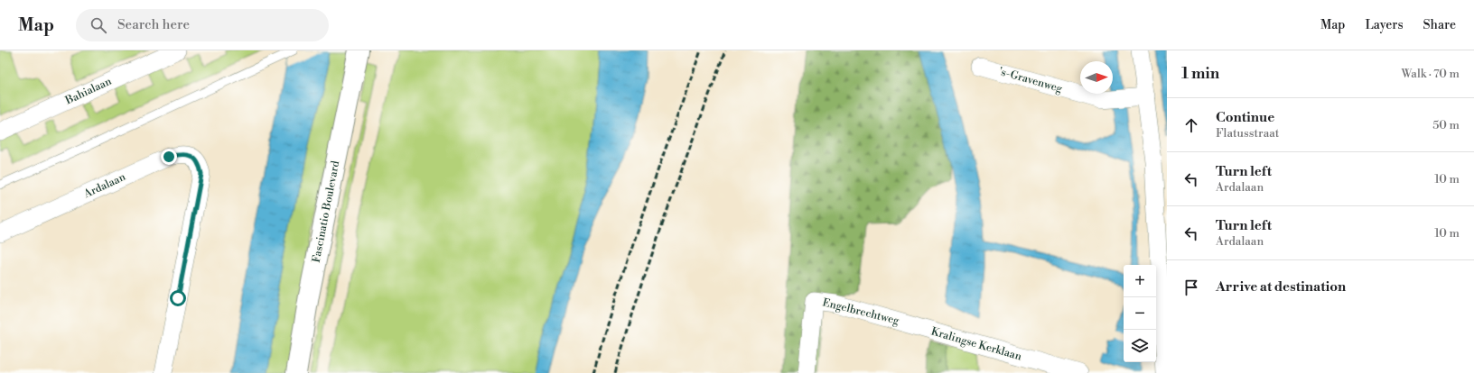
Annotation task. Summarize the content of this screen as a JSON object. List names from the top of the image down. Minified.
{"streets":{"street":["'s-Gravenweg","Bahialaan","Ardalaan","Fascinatio Boulevard","Engelbrechtweg","Kralingse Kerklaan"]},"crossings":[["Engelbrechtweg","Kralingse Kerklaan"]],"north":"right","page":{"header":"Map","search":"Search here","nav":["Map","Layers","Share"],"heading":["1 min","Walk · 70 m"],"list":[["Continue","Flatusstraat","50 m"],["Turn left","Ardalaan","10 m"],["Turn left","Ardalaan","10 m"],"Arrive at destination"],"map_buttons":["+","−"]}}
